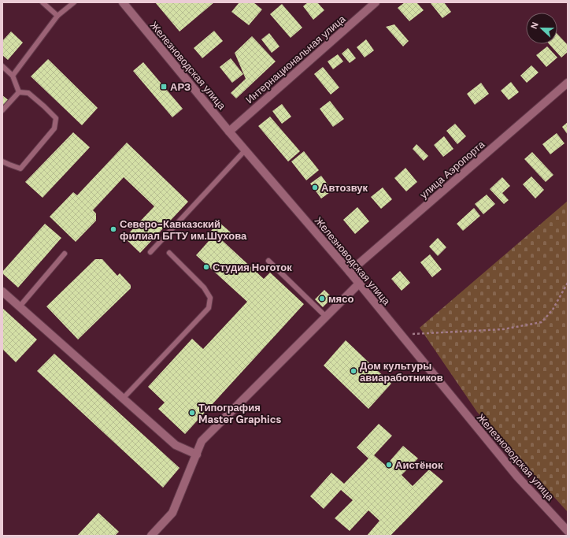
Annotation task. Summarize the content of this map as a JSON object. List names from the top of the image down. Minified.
{"streets":{"street":["Интернациональная улица","Железноводская улица","улица Аэропорта"]},"crossings":[["Интернациональная улица","Железноводская улица"],["Железноводская улица","улица Аэропорта"]],"places":{"transit":["АРЗ"],"other":["Автозвук","Северо-Кавказский филиал БГТУ им.Шухова","Студия Ноготок","мясо","Дом культуры авиаработников","Типография Master Graphics","Аистёнок"]},"north":"left"}
